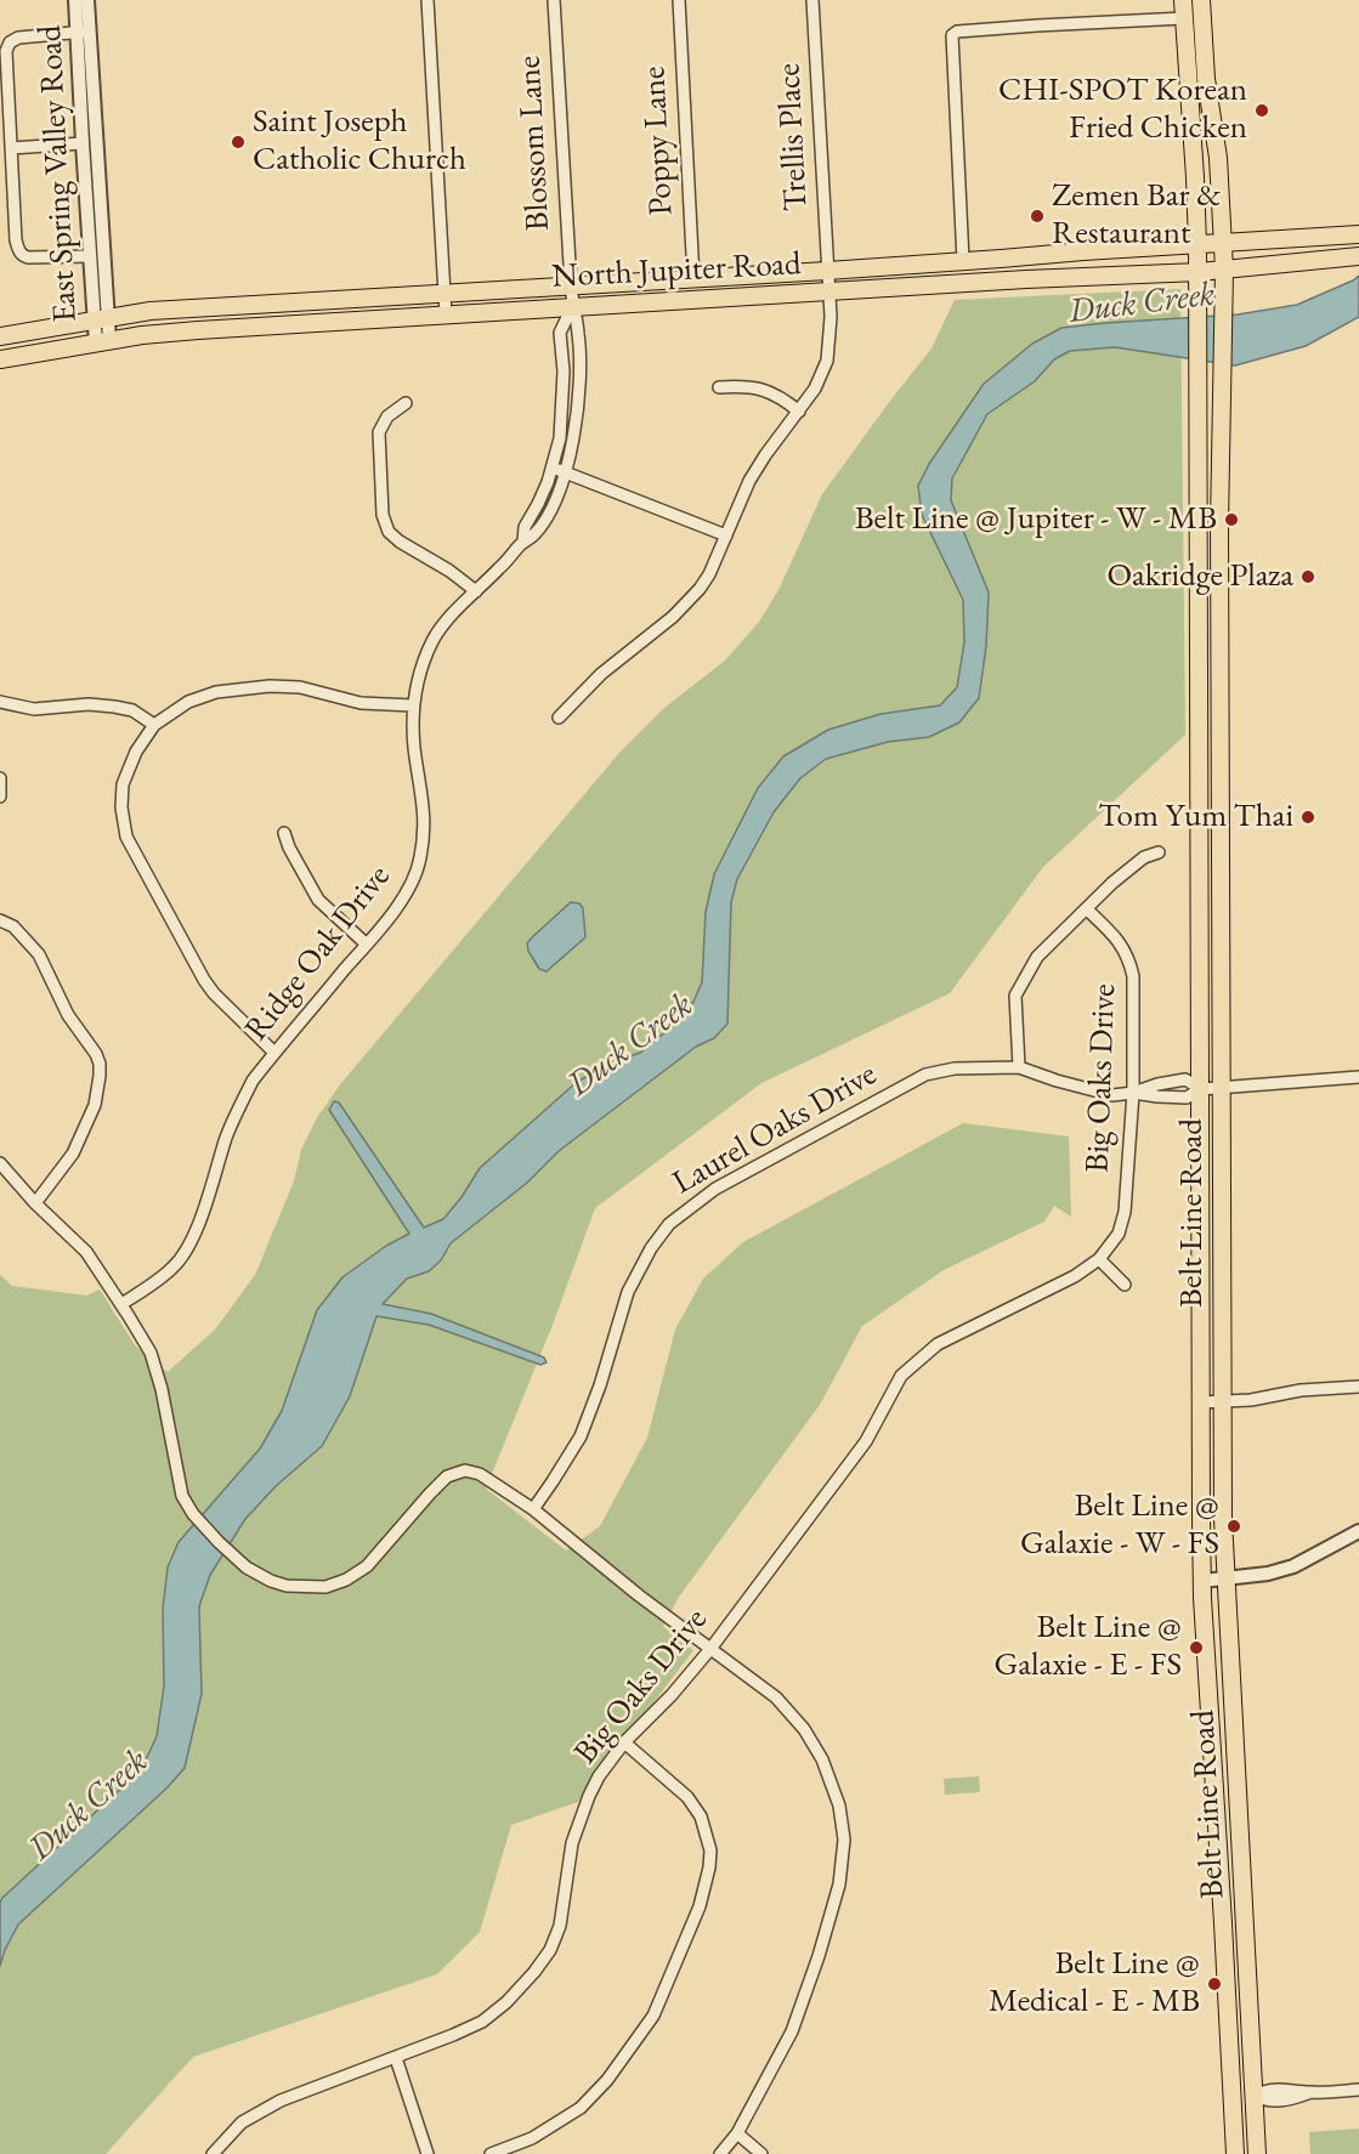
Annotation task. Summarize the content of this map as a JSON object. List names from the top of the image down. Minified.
{"streets":{"main road":["North Jupiter Road","Belt Line Road"],"street":["Trellis Place","Poppy Lane","Blossom Lane","East Spring Valley Road","Ridge Oak Drive","Big Oaks Drive","Laurel Oaks Drive"]},"crossings":[["Trellis Place","North Jupiter Road"],["Poppy Lane","North Jupiter Road"],["Blossom Lane","North Jupiter Road"],["Blossom Lane","Ridge Oak Drive"],["East Spring Valley Road","North Jupiter Road"],["North Jupiter Road","Ridge Oak Drive"],["North Jupiter Road","Belt Line Road"],["Big Oaks Drive","Laurel Oaks Drive"],["Laurel Oaks Drive","Belt Line Road"]],"water":["Duck Creek"],"places":["CHI-SPOT Korean Fried Chicken","Saint Joseph Catholic Church","Zemen Bar & Restaurant","Belt Line @ Jupiter - W - MB","Oakridge Plaza","Tom Yum Thai","Belt Line @ Galaxie - W - FS","Belt Line @ Galaxie - E - FS","Belt Line @ Medical - E - MB"]}
